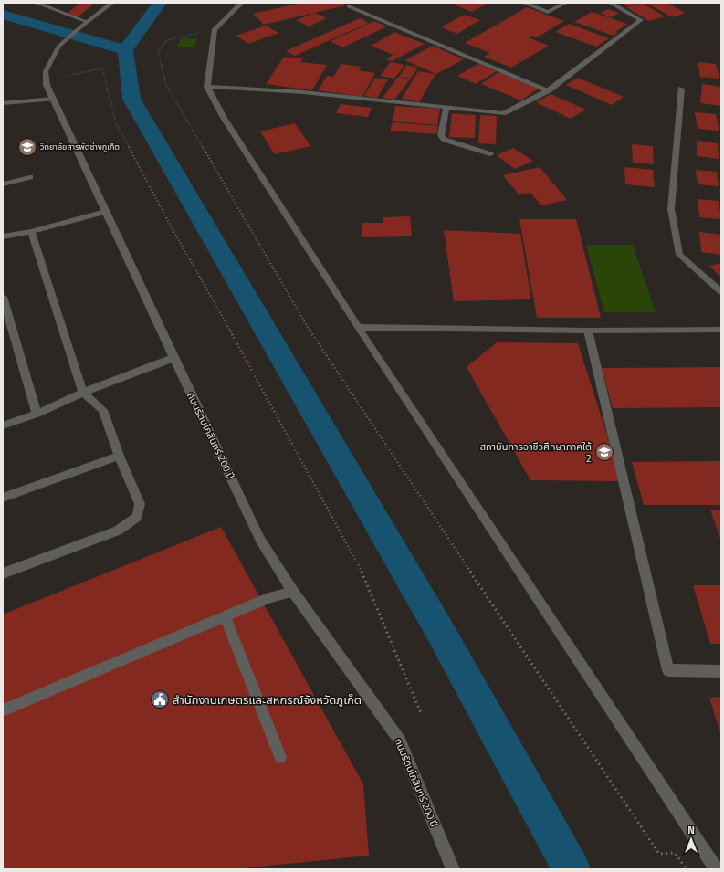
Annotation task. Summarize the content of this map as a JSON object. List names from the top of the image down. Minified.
{"streets":{"street":["ถนนรัตนโกสินทร์ 200 ปี"]},"places":{"school or university":["วิทยาลัยสารพัดช่างภูเก็ต","สถาบันการอาชีวศึกษาภาคใต้ 2"],"public building":["สำนักงานเกษตรและสหกรณ์จังหวัดภูเก็ต"]},"north":"top"}
